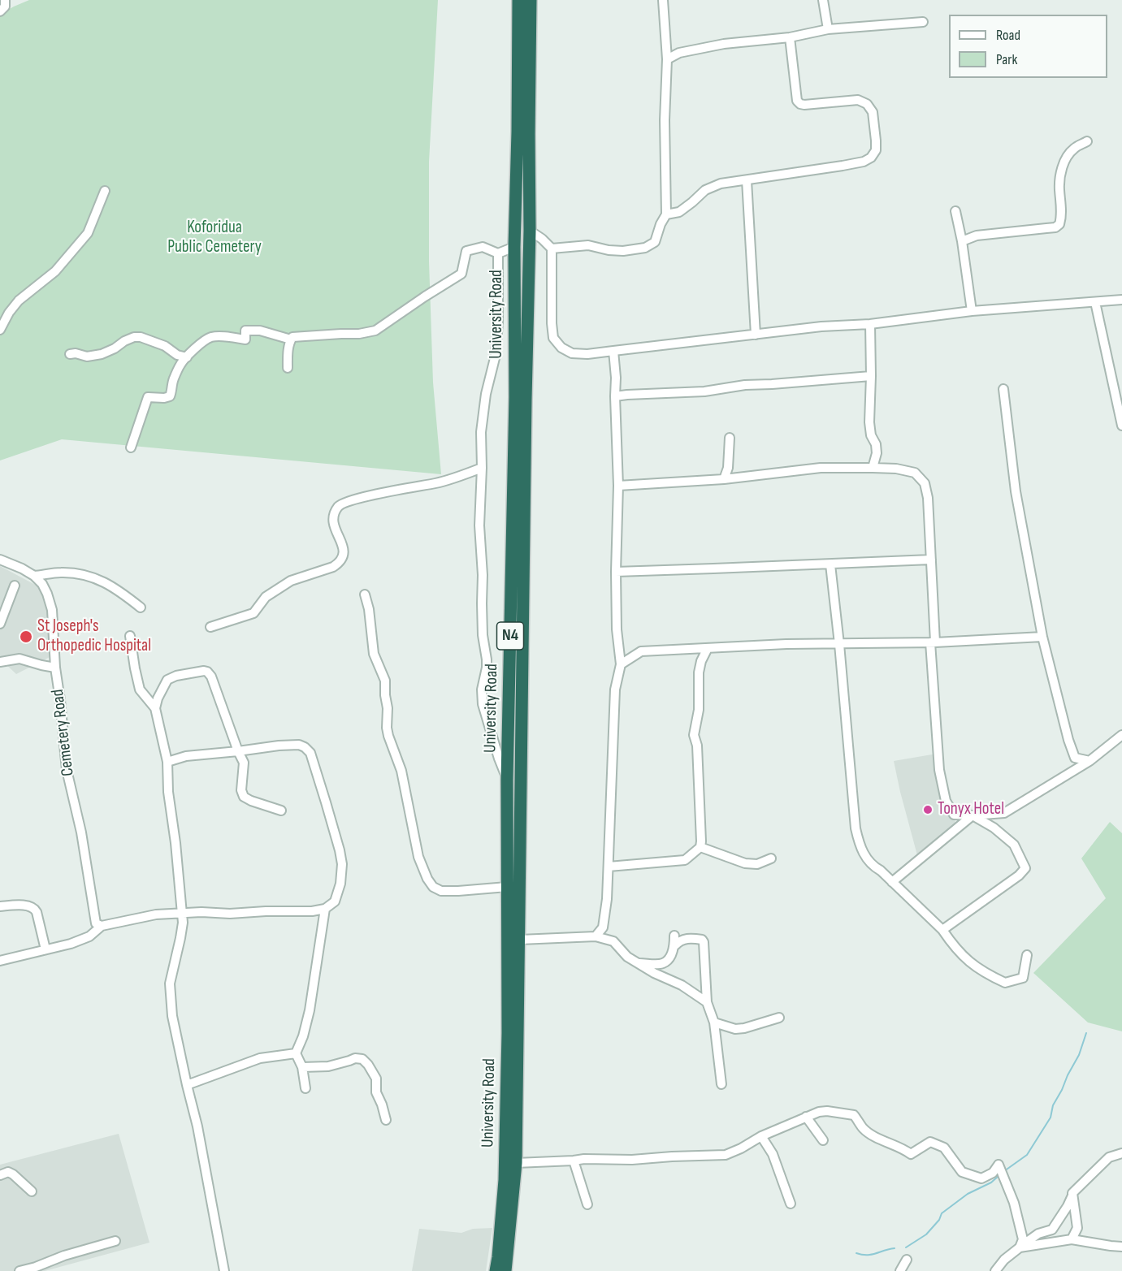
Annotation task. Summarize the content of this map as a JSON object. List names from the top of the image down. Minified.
{"streets":{"highway":["University Road","N4"],"street":["Cemetery Road"]},"parks":["Koforidua Public Cemetery"],"places":["St Joseph's Orthopedic Hospital","Tonyx Hotel"],"legend":["Road","Park"]}
